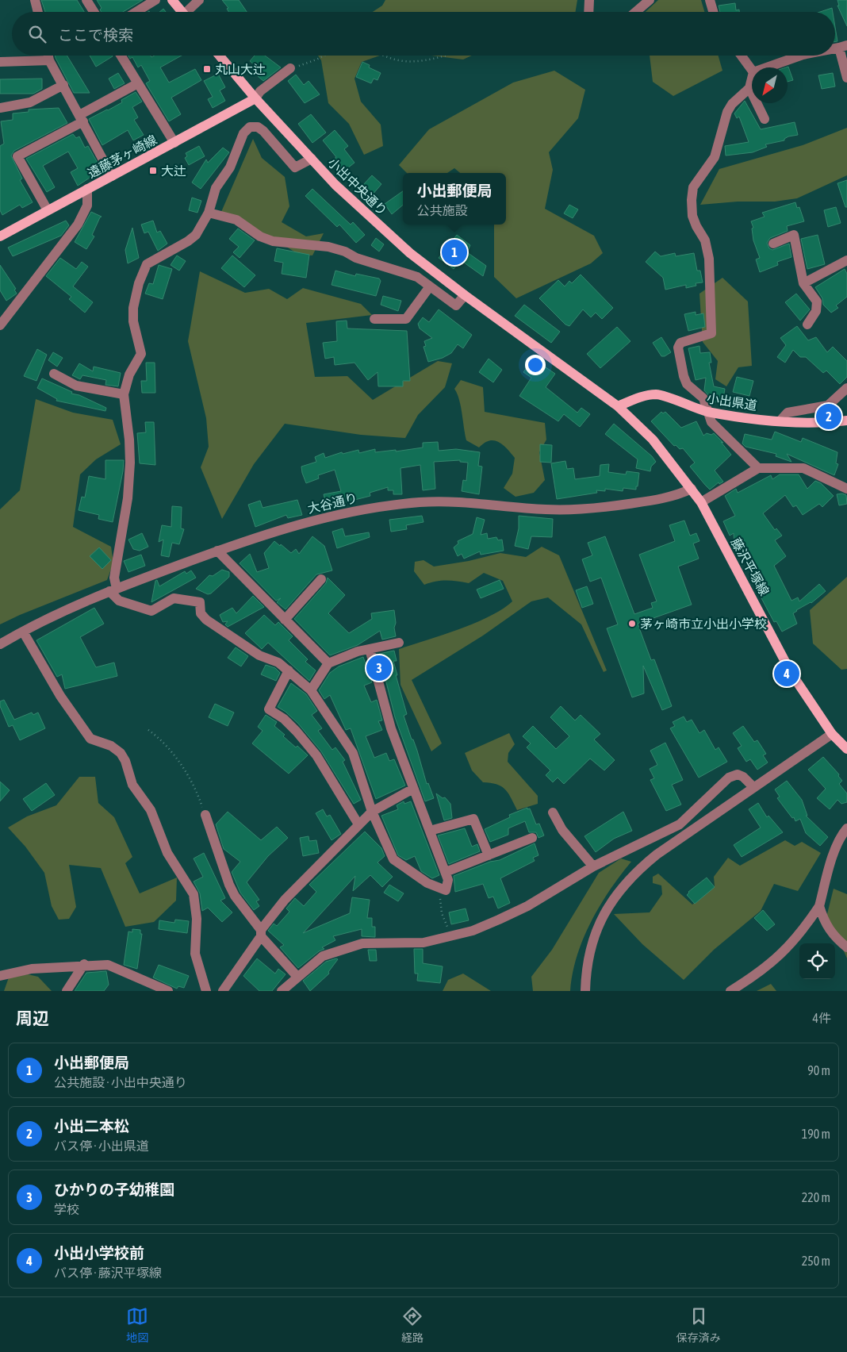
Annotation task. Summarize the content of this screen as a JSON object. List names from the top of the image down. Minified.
{"streets":{"main road":["遠藤茅ヶ崎線","小出中央通り","小出県道","藤沢平塚線"],"street":["大谷通り"]},"crossings":[["遠藤茅ヶ崎線","小出中央通り"],["小出中央通り","小出県道"],["小出中央通り","藤沢平塚線"],["小出県道","藤沢平塚線"],["大谷通り","藤沢平塚線"]],"places":{"transit":["丸山大辻","大辻"],"other":["茅ヶ崎市立小出小学校"]},"north":"bottom left","page":{"search":"ここで検索","popup":["小出郵便局","公共施設"],"pins":["1","2","3","4"],"heading":["周辺","4件"],"list":[{"mark":"1","name":"小出郵便局","note":"公共施設 · 小出中央通り","value":"90 m"},{"mark":"2","name":"小出二本松","note":"バス停 · 小出県道","value":"190 m"},{"mark":"3","name":"ひかりの子幼稚園","note":"学校","value":"220 m"},{"mark":"4","name":"小出小学校前","note":"バス停 · 藤沢平塚線","value":"250 m"}],"nav":["地図","経路","保存済み"]}}
